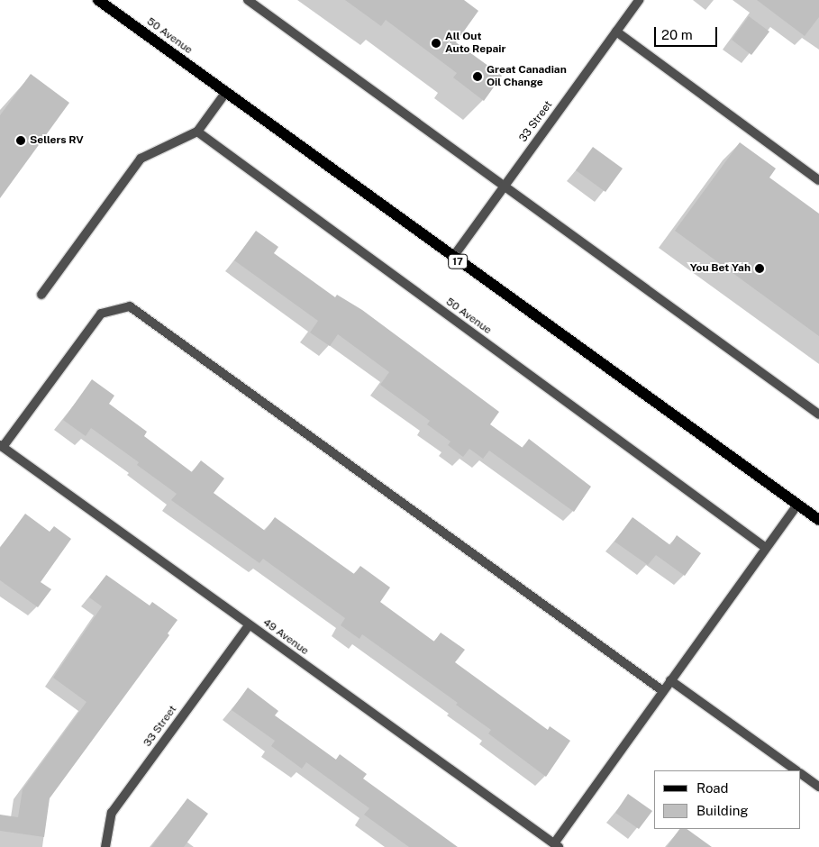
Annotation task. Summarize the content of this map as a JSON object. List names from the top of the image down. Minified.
{"streets":{"main road":["50 Avenue","17"],"street":["33 Street","49 Avenue"]},"crossings":[["50 Avenue","33 Street"],["33 Street","49 Avenue"]],"places":["All Out Auto Repair","Great Canadian Oil Change","Sellers RV","You Bet Yah"],"legend":["Road","Building"],"scale_bar":"20 m"}
